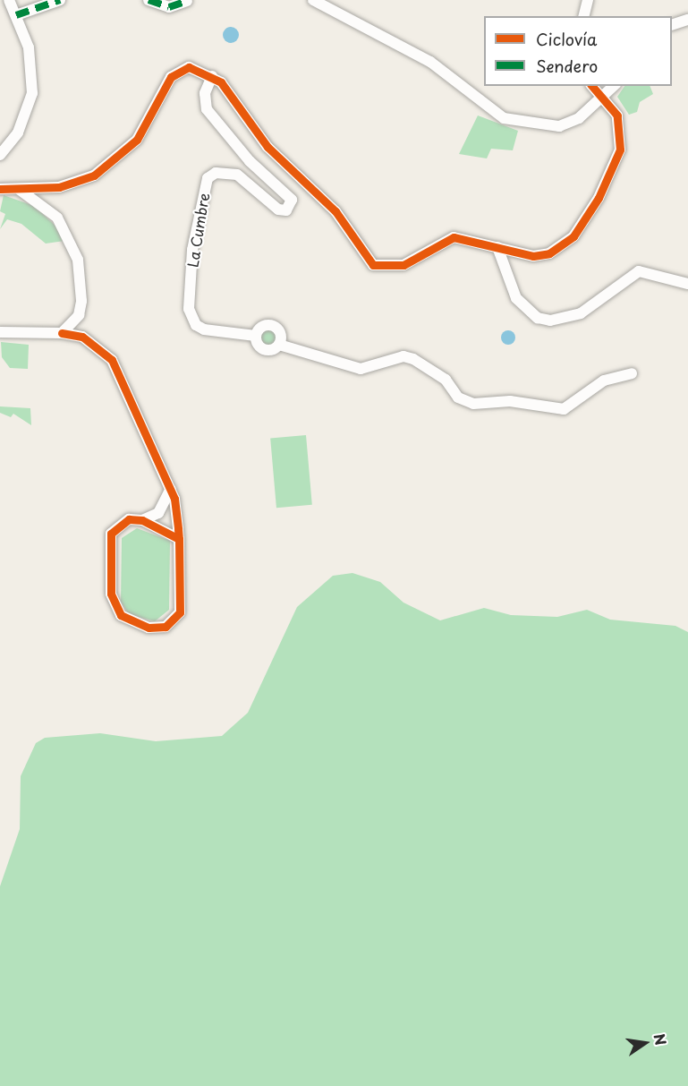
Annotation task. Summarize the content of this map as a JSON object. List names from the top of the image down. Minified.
{"streets":{"street":["La Cumbre"]},"legend":["Ciclovía","Sendero"],"north":"right"}
